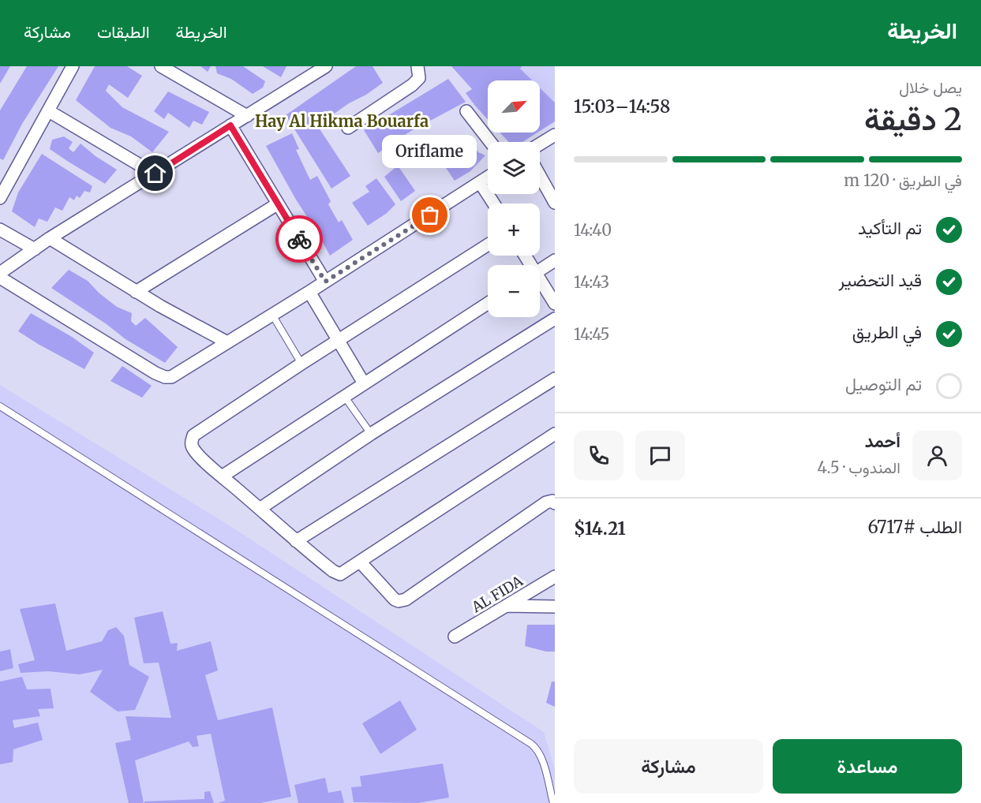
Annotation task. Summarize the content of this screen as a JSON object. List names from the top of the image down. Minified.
{"streets":{"street":["AL FIDA"]},"districts":["Hay Al Hikma Bouarfa"],"places":["Oriflame"],"north":"top right","page":{"header":"الخريطة","nav":["الخريطة","الطبقات","مشاركة"],"heading":["2 دقيقة","يصل خلال","14:58–15:03"],"panel":["أحمد","المندوب · 4.5","الطلب #6717","$14.21"],"map_buttons":["+","−"],"bubble":"Oriflame","bar":"في الطريق · 120 m","list":[["تم التأكيد","14:40"],["قيد التحضير","14:43"],["في الطريق","14:45"],"تم التوصيل"],"buttons":["مساعدة","مشاركة"]}}
